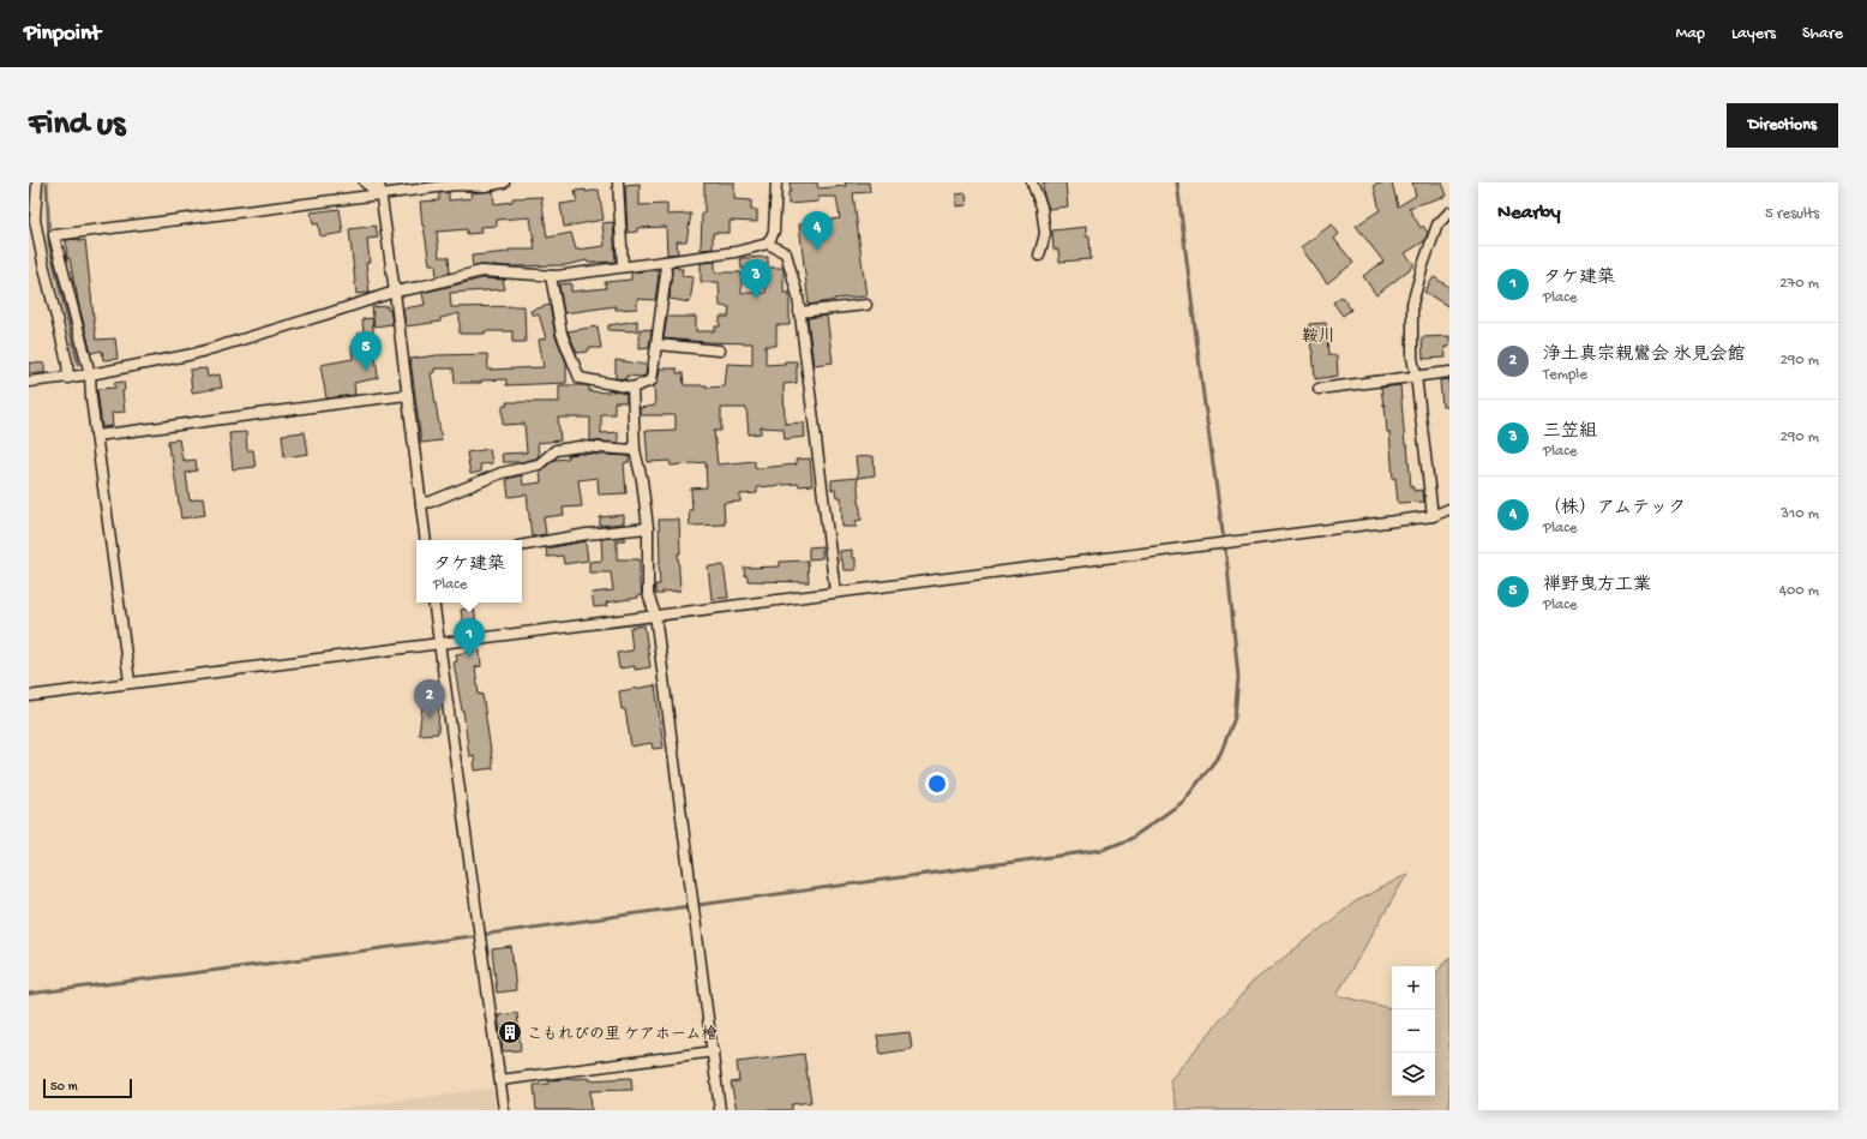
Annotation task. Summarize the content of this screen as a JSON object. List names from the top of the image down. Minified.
{"districts":["鞍川"],"places":{"building":["こもれびの里 ケアホーム檜"]},"scale_bar":"50 m","page":{"header":"Pinpoint","nav":["Map","Layers","Share"],"buttons":"Directions","title":"Find us","heading":["Nearby","5 results"],"pins":["4","3","5","1","2"],"list":[{"mark":"1","name":"タケ建築","note":"Place","value":"270 m"},{"mark":"2","name":"浄土真宗親鸞会 氷見会館","note":"Temple","value":"290 m"},{"mark":"3","name":"三笠組","note":"Place","value":"290 m"},{"mark":"4","name":"（株）アムテック","note":"Place","value":"310 m"},{"mark":"5","name":"禅野曳方工業","note":"Place","value":"400 m"}],"popup":["タケ建築","Place"],"map_buttons":["+","−"],"scale":"50 m"}}
